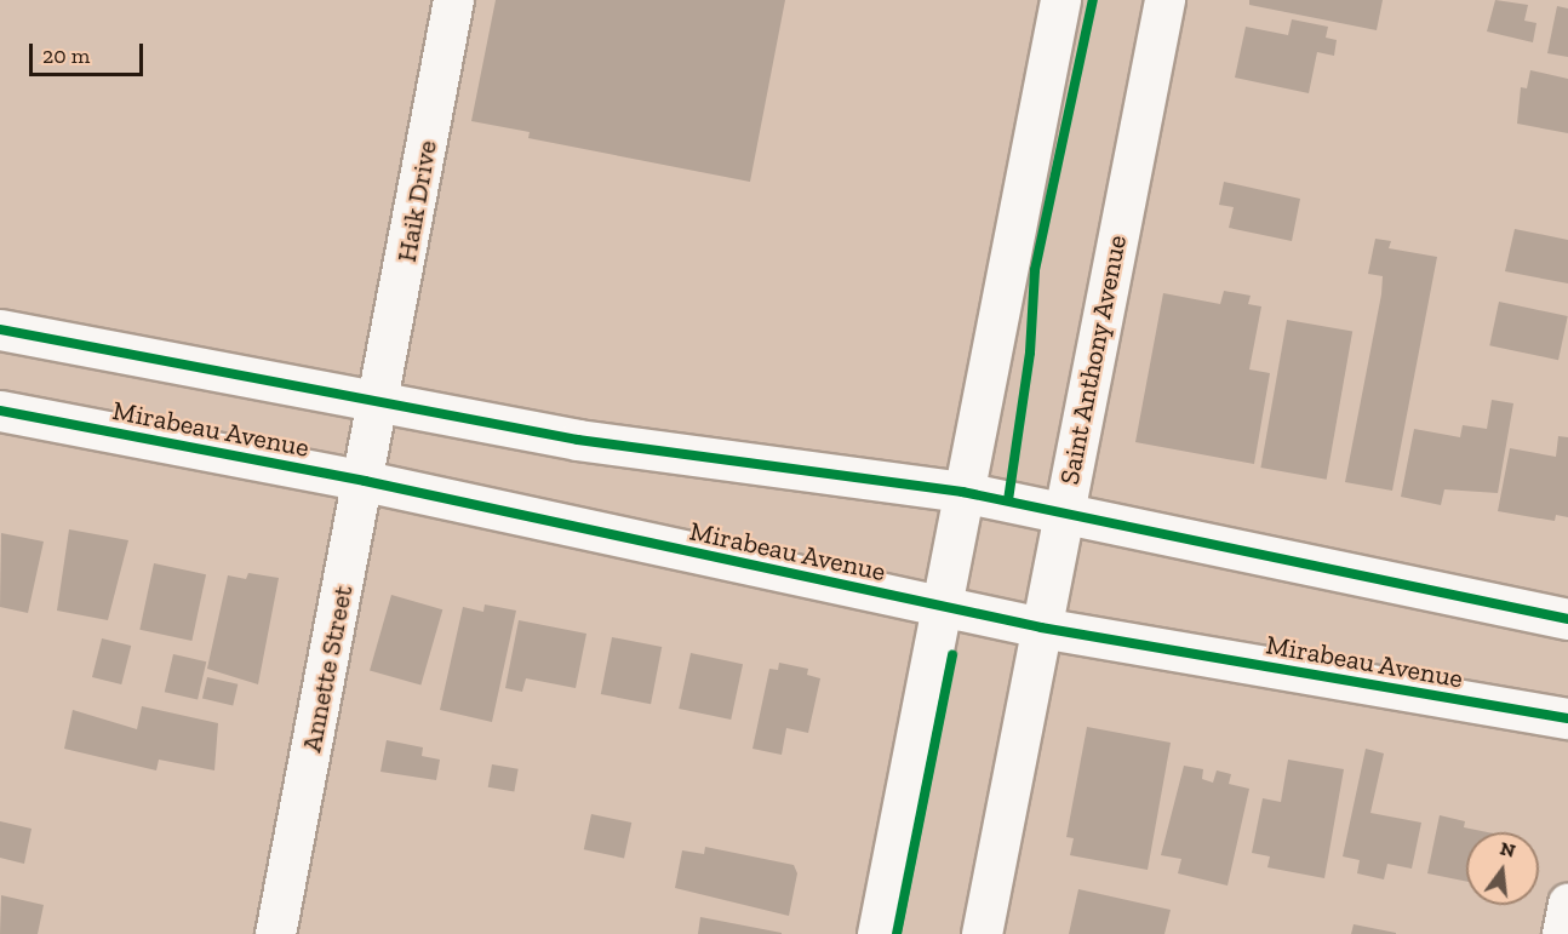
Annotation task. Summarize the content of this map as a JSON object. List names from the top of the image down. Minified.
{"streets":{"street":["Haik Drive","Saint Anthony Avenue","Mirabeau Avenue","Annette Street"]},"crossings":[["Haik Drive","Annette Street"],["Saint Anthony Avenue","Mirabeau Avenue"],["Mirabeau Avenue","Annette Street"]],"scale_bar":"20 m","north":"top"}
